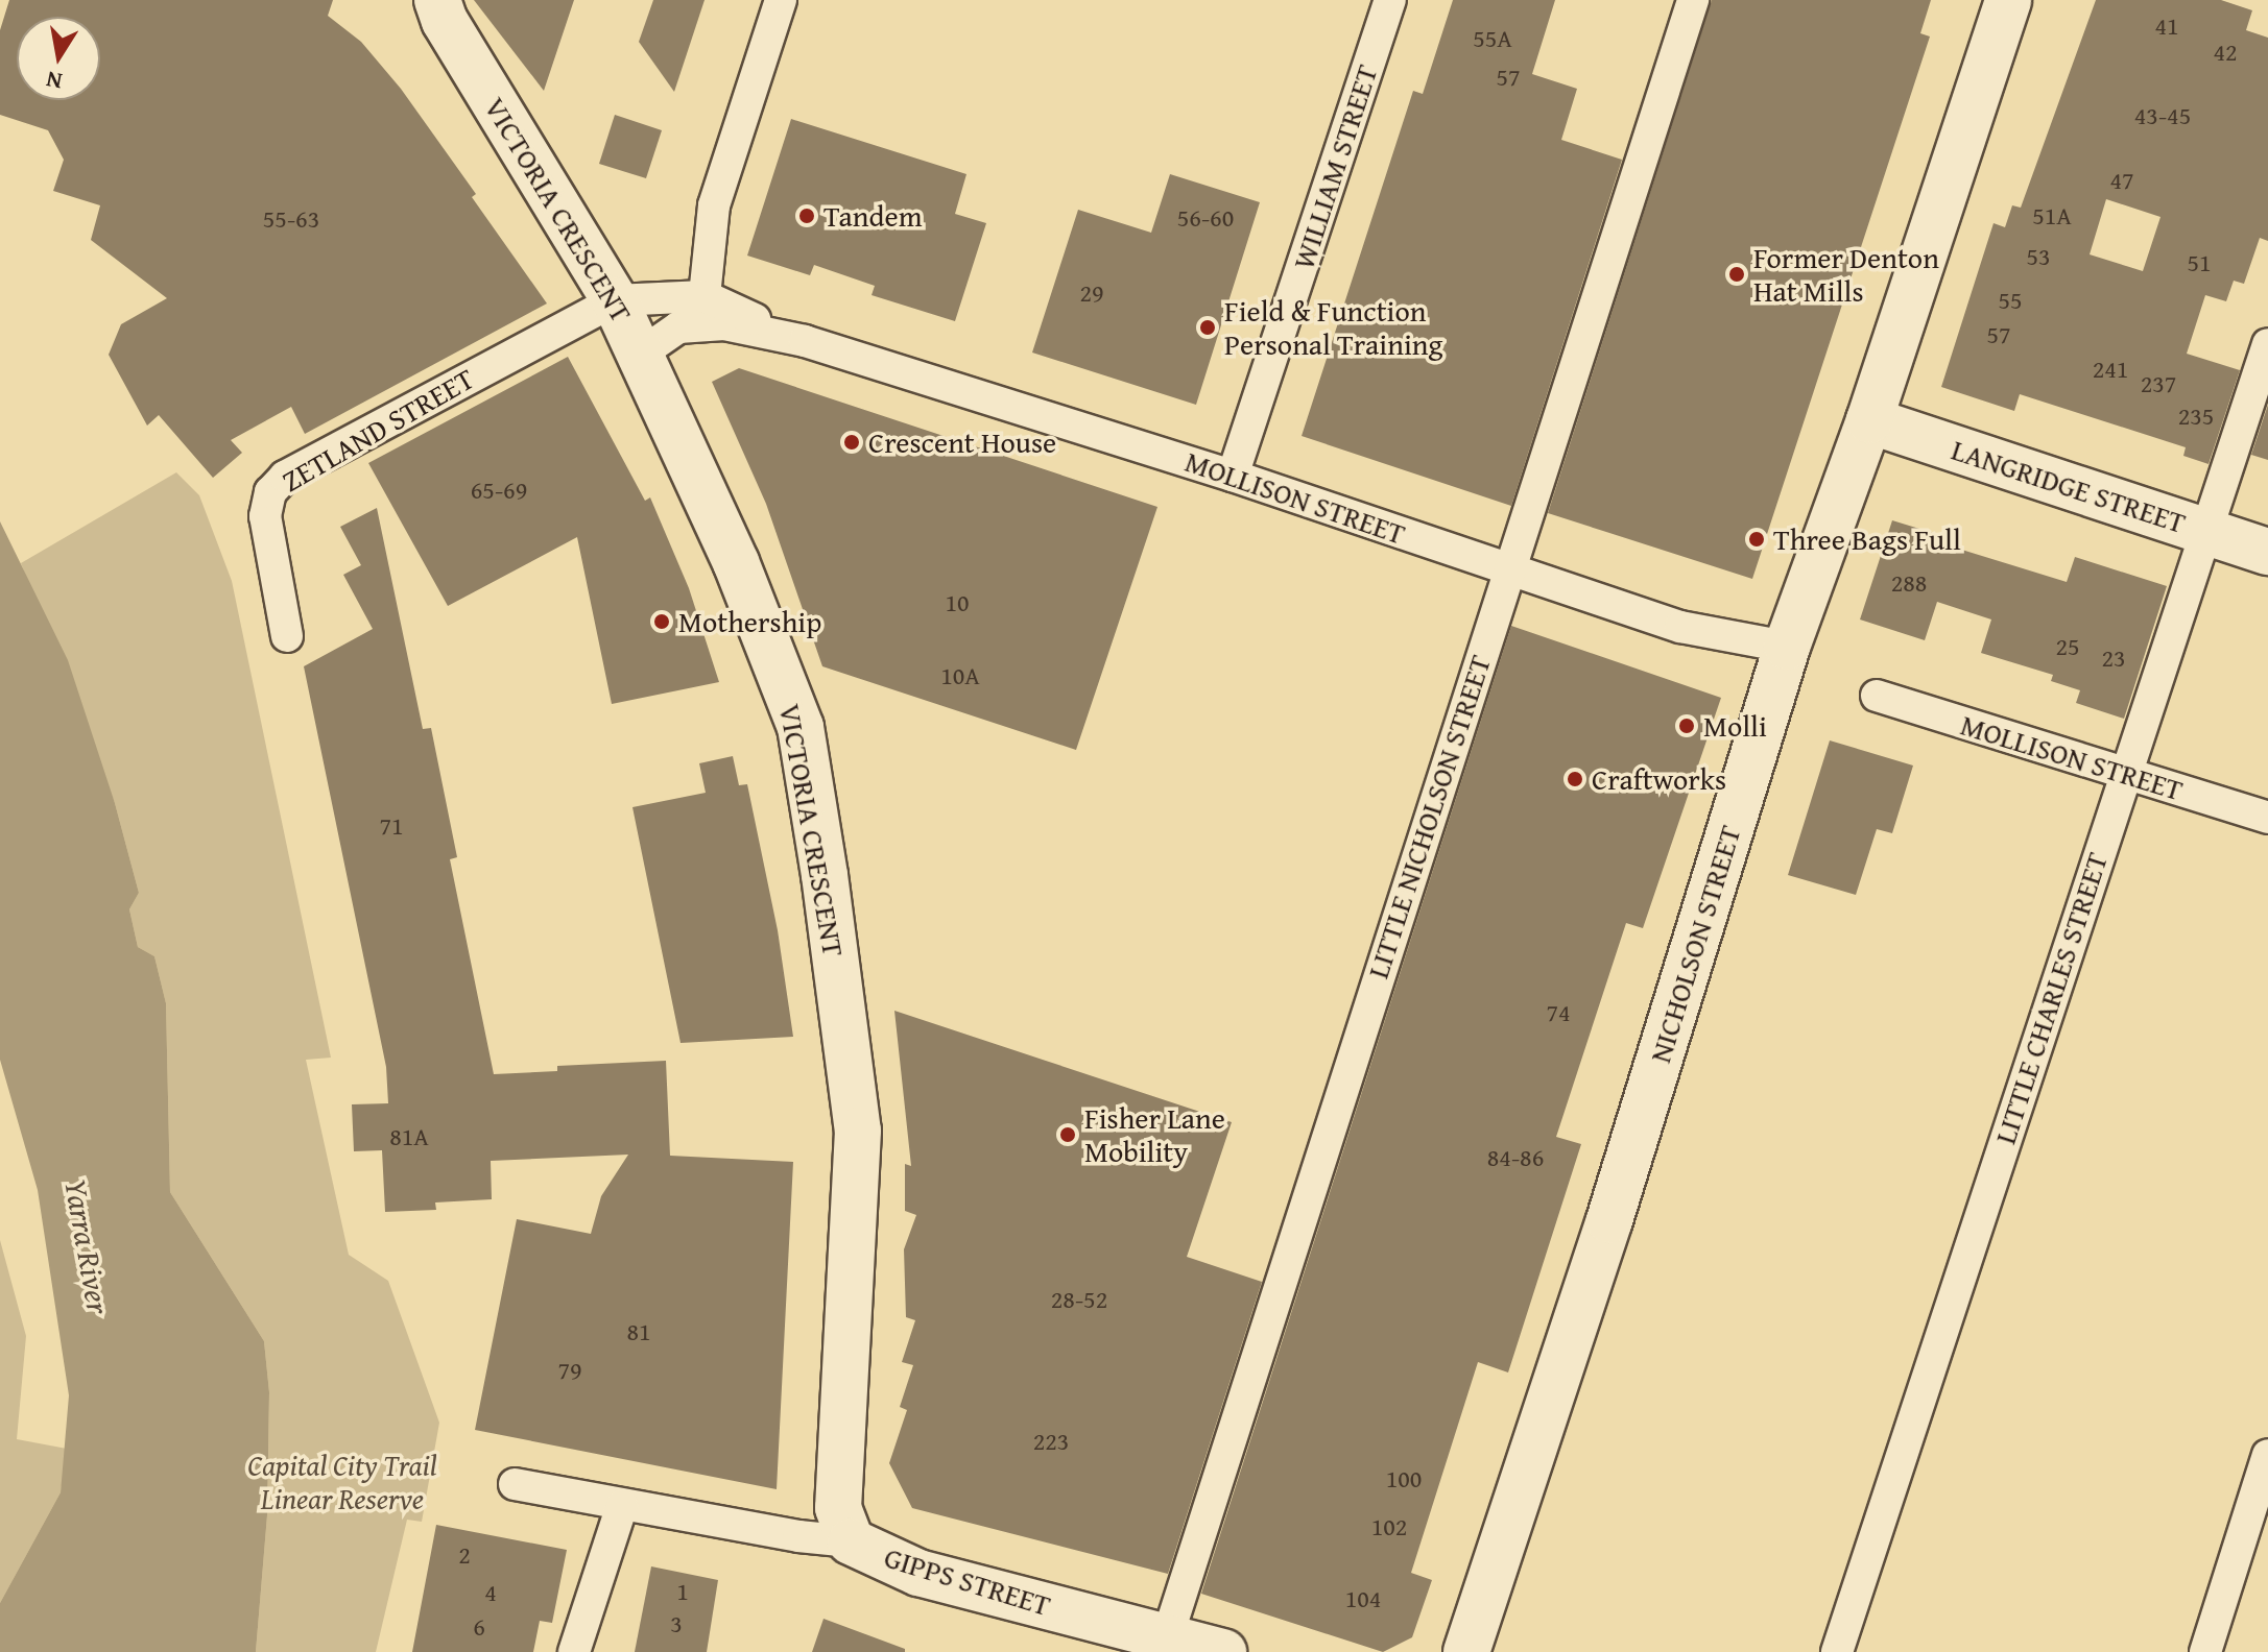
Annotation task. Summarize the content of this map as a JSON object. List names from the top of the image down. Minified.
{"streets":{"street":["WILLIAM STREET","VICTORIA CRESCENT","ZETLAND STREET","LANGRIDGE STREET","MOLLISON STREET","LITTLE NICHOLSON STREET","NICHOLSON STREET","LITTLE CHARLES STREET","GIPPS STREET"]},"crossings":[["WILLIAM STREET","MOLLISON STREET"],["VICTORIA CRESCENT","ZETLAND STREET"],["VICTORIA CRESCENT","MOLLISON STREET"],["VICTORIA CRESCENT","GIPPS STREET"],["ZETLAND STREET","MOLLISON STREET"],["LANGRIDGE STREET","NICHOLSON STREET"],["LANGRIDGE STREET","LITTLE CHARLES STREET"],["MOLLISON STREET","LITTLE NICHOLSON STREET"],["MOLLISON STREET","NICHOLSON STREET"],["MOLLISON STREET","LITTLE CHARLES STREET"],["LITTLE NICHOLSON STREET","GIPPS STREET"]],"water":["Yarra River"],"parks":["Capital City Trail Linear Reserve"],"places":["Tandem","Former Denton Hat Mills","Field & Function Personal Training","Crescent House","Three Bags Full","Mothership","Molli","Craftworks","Fisher Lane Mobility"],"house_numbers":["41","55A","42","57","43-45","47","51A","56-60","55-63","53","51","29","55","57","241","237","235","65-69","288","10","25","23","10A","71","74","81A","84-86","28-52","81","79","223","100","102","2","1","4","104","3","6"],"north":"bottom"}
